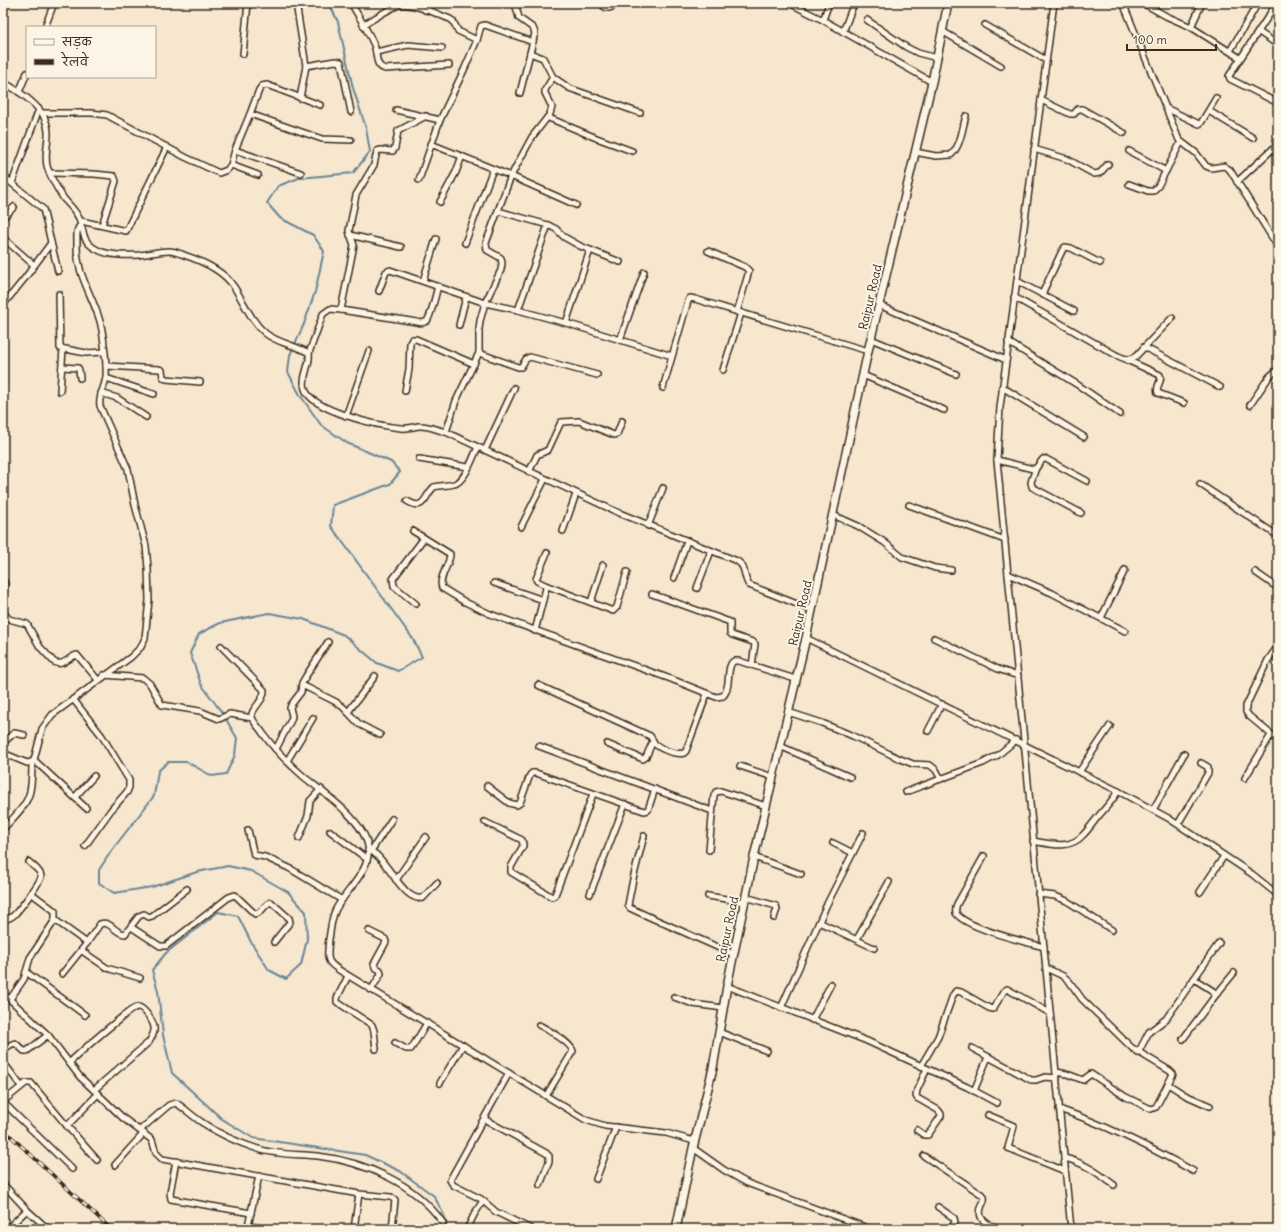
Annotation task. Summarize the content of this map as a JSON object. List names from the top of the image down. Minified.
{"streets":{"main road":["Raipur Road"]},"legend":["सड़क","रेलवे"],"scale_bar":"100 m"}
